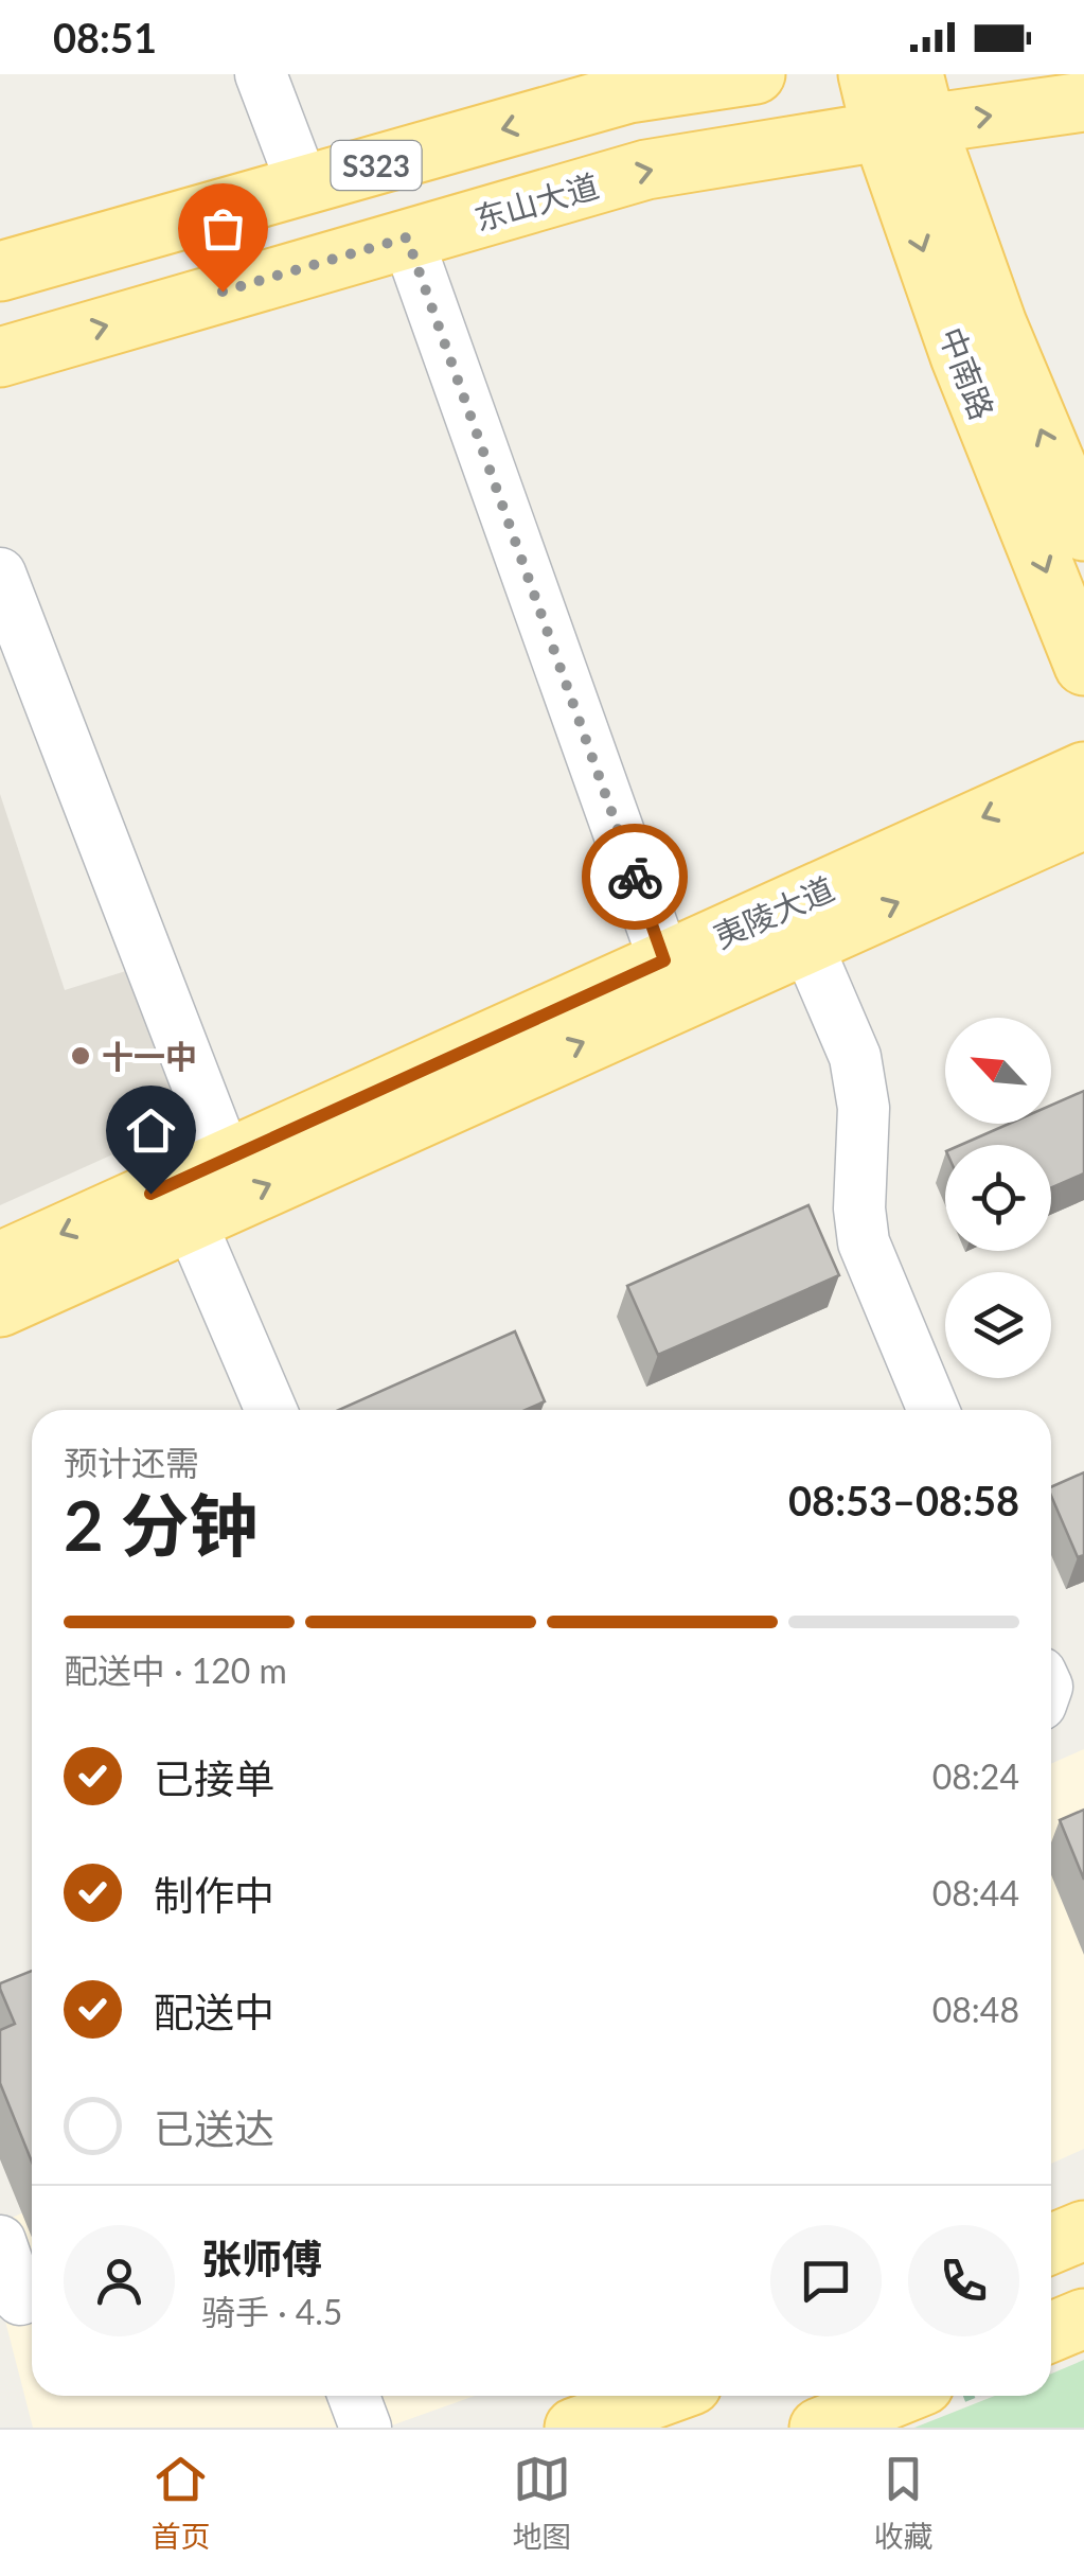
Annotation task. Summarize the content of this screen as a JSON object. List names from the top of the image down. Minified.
{"streets":{"main road":["S323","东山大道","中南路","夷陵大道"]},"crossings":[["东山大道","中南路"]],"places":["十一中"],"north":"top left","page":{"status":"08:51","heading":["2 分钟","预计还需","08:53–08:58"],"panel":["张师傅","骑手 · 4.5"],"bar":"配送中 · 120 m","list":[["已接单","08:24"],["制作中","08:44"],["配送中","08:48"],"已送达"],"tabs":["首页","地图","收藏"]}}
